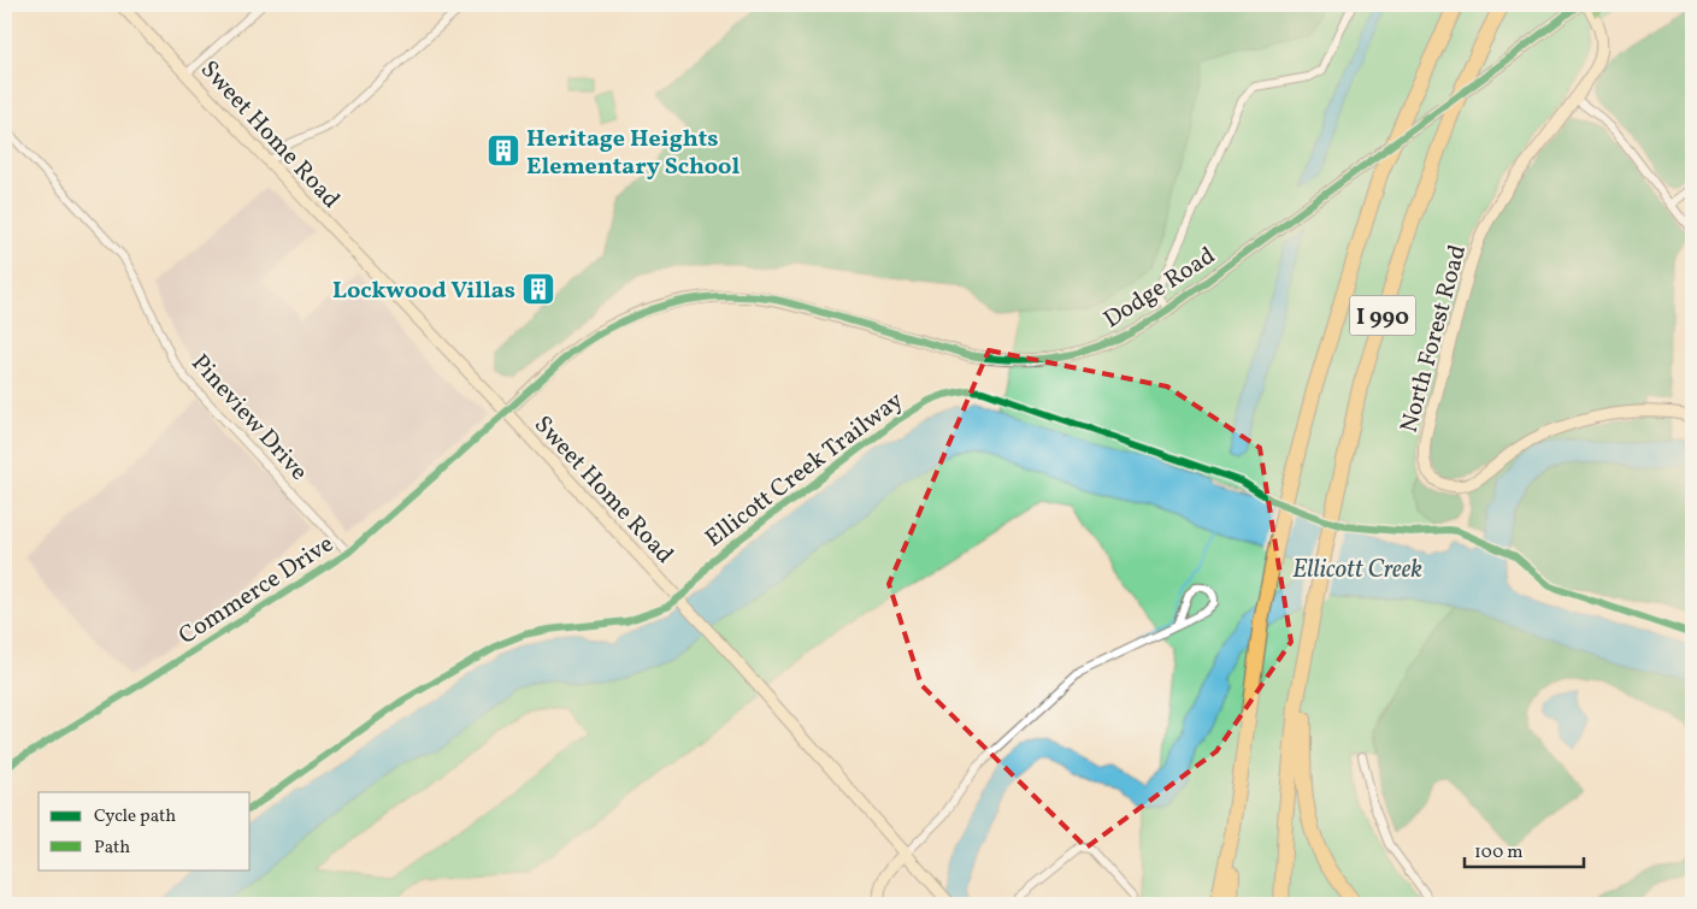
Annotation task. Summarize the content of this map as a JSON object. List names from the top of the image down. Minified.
{"streets":{"highway":["I 990"],"street":["Sweet Home Road","Dodge Road","North Forest Road","Pineview Drive","Commerce Drive"],"cycle path":["Ellicott Creek Trailway"]},"crossings":[["Sweet Home Road","Dodge Road"],["Sweet Home Road","Commerce Drive"],["Dodge Road","Commerce Drive"],["Pineview Drive","Commerce Drive"]],"water":["Ellicott Creek"],"places":{"building":["Heritage Heights Elementary School","Lockwood Villas"]},"legend":["Cycle path","Path"],"scale_bar":"100 m"}
